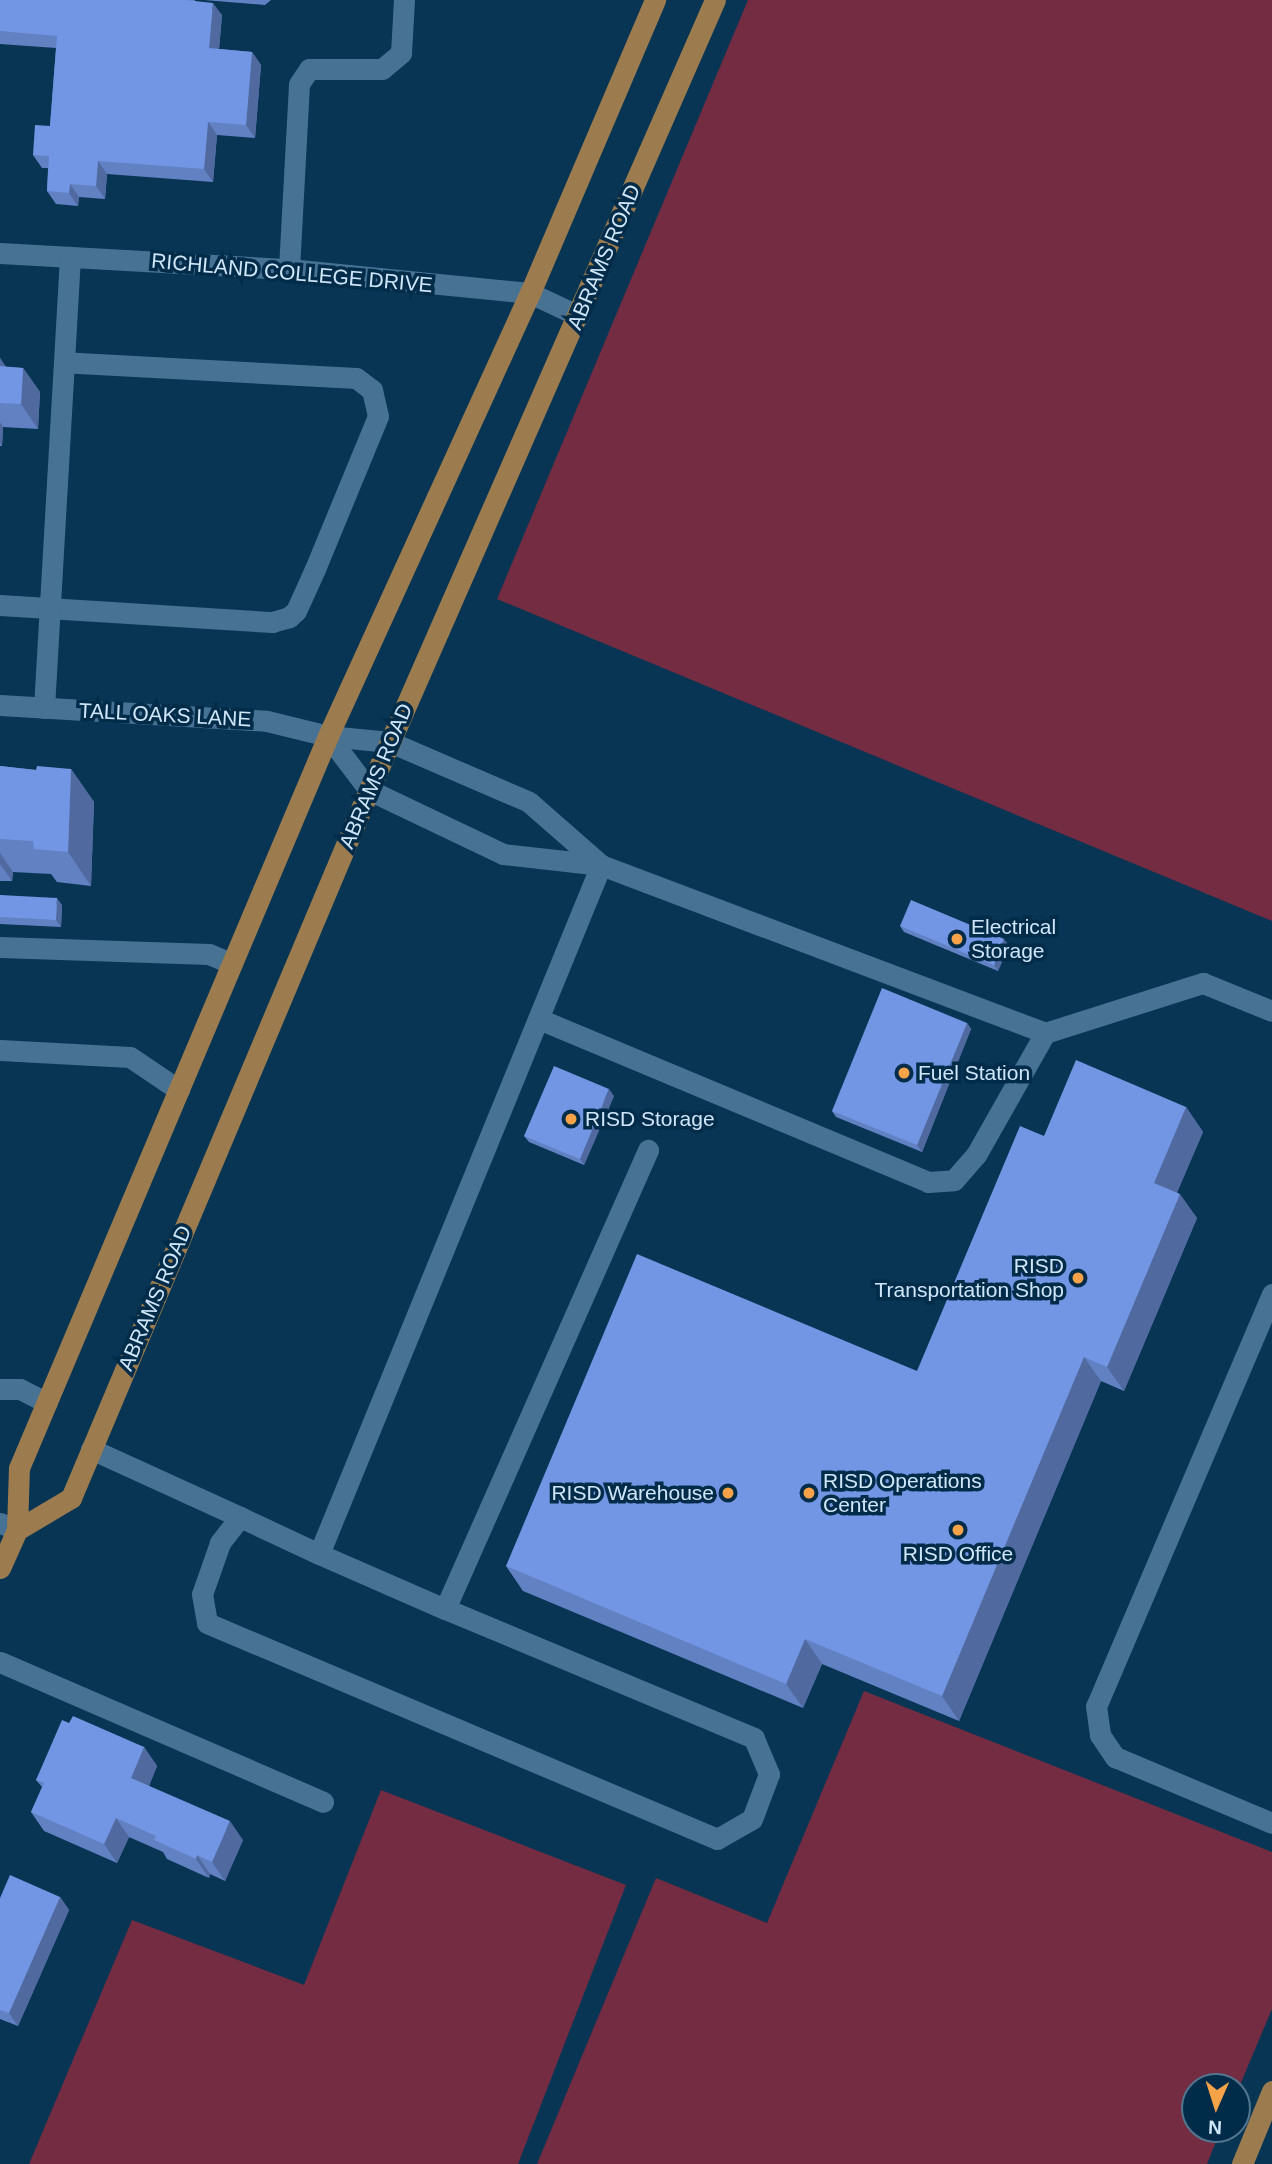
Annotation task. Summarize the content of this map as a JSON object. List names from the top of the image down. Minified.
{"streets":{"main road":["ABRAMS ROAD"],"street":["RICHLAND COLLEGE DRIVE","TALL OAKS LANE"]},"crossings":[["ABRAMS ROAD","RICHLAND COLLEGE DRIVE"],["ABRAMS ROAD","TALL OAKS LANE"]],"places":["Electrical Storage","Fuel Station","RISD Storage","RISD Transportation Shop","RISD Warehouse","RISD Operations Center","RISD Office"],"north":"bottom"}
